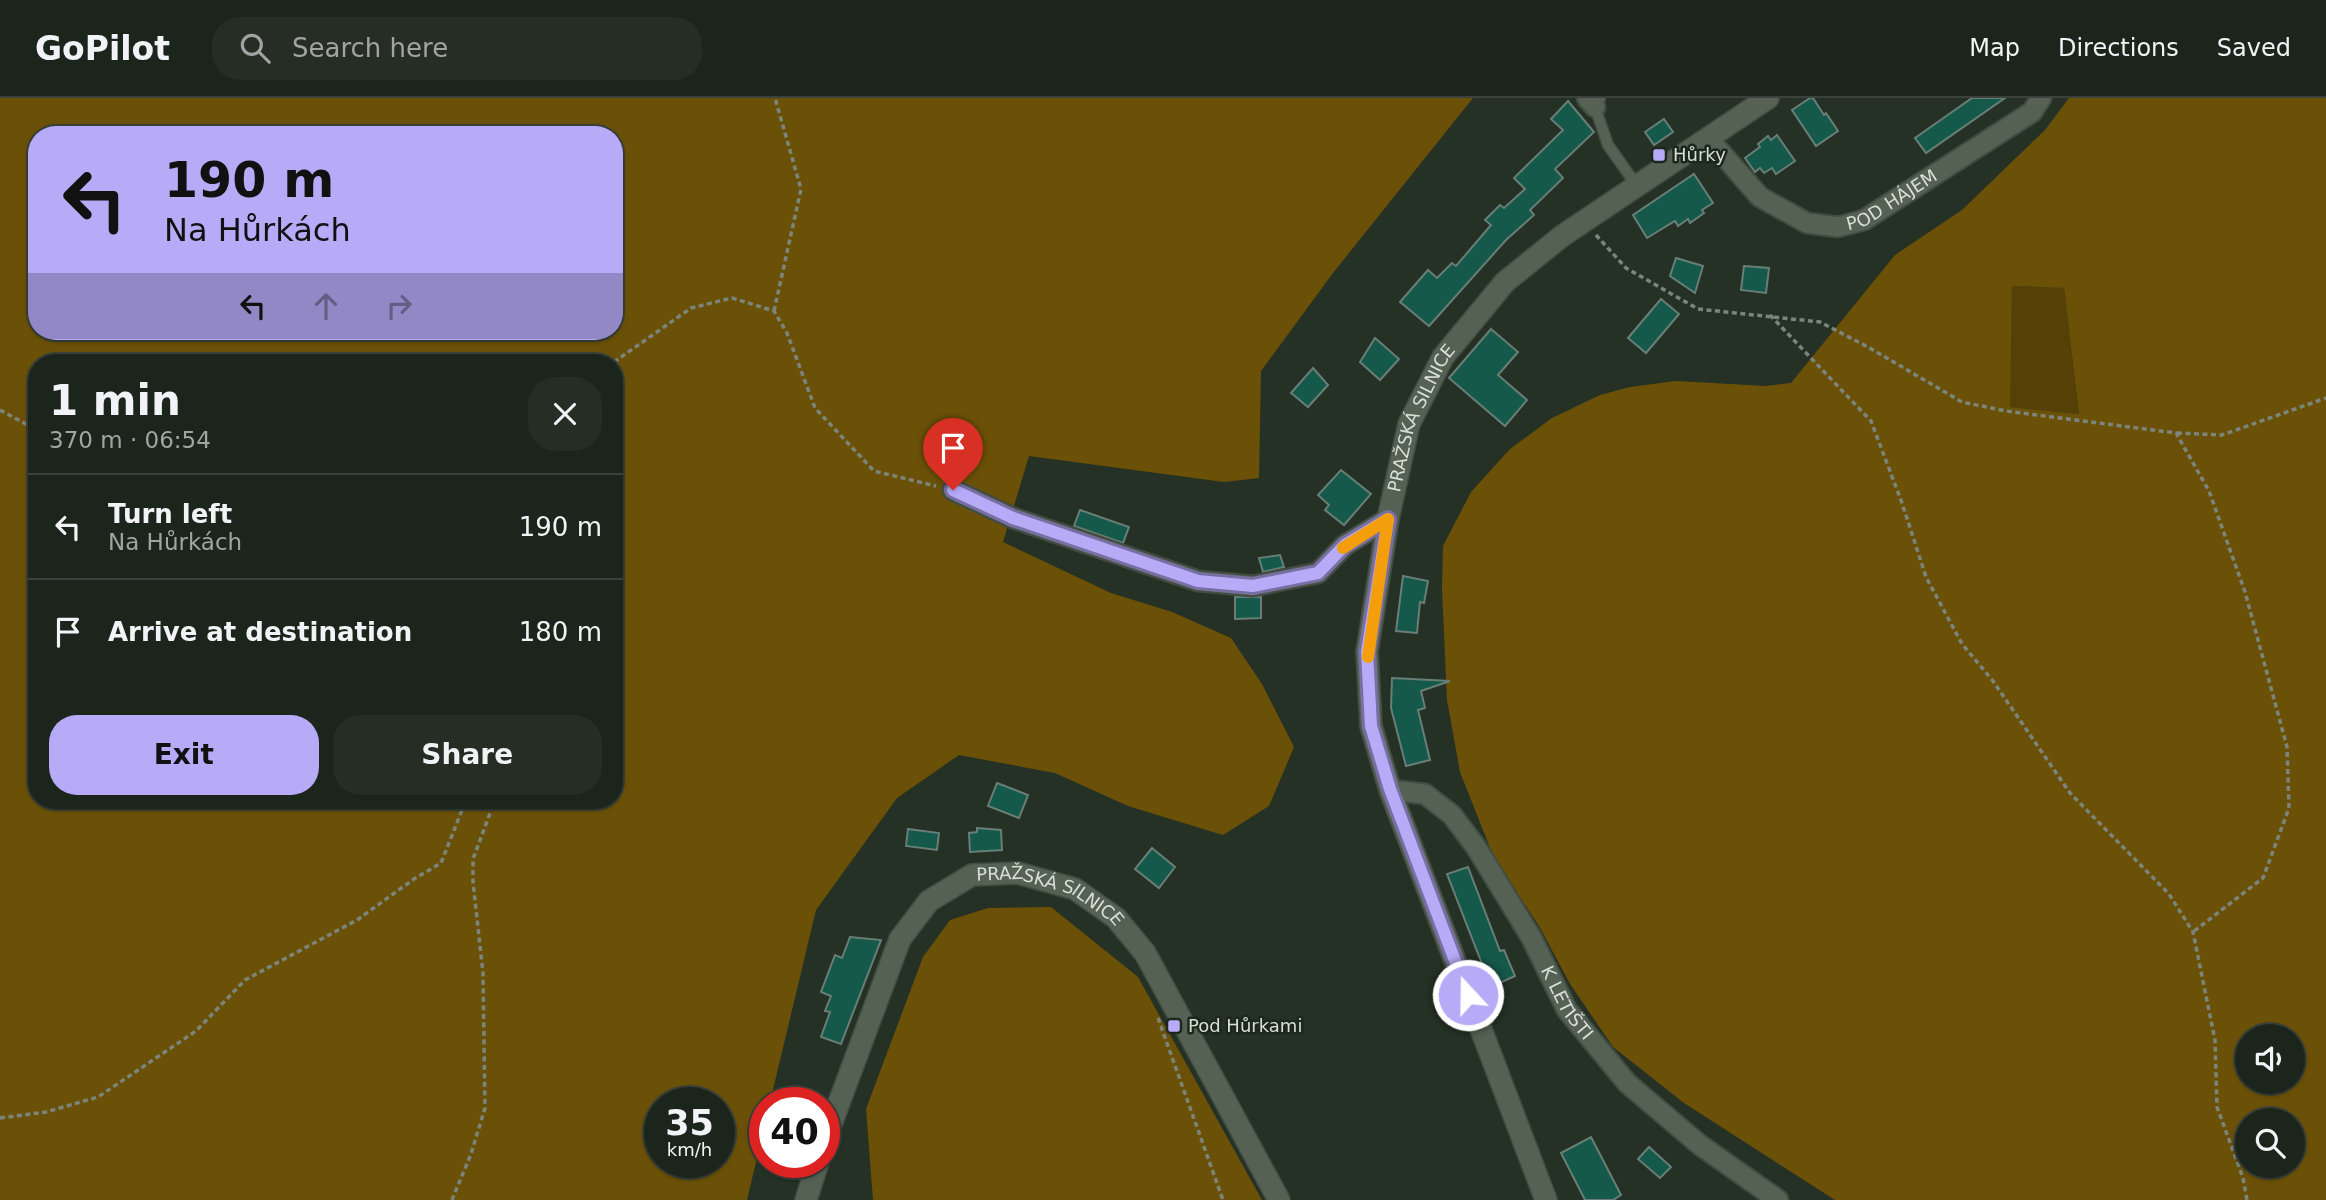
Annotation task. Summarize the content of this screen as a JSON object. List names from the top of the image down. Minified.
{"streets":{"street":["POD HÁJEM","PRAŽSKÁ SILNICE","K LETIŠTI"]},"crossings":[["POD HÁJEM","PRAŽSKÁ SILNICE"],["PRAŽSKÁ SILNICE","K LETIŠTI"]],"places":{"transit":["Hůrky","Pod Hůrkami"]},"page":{"header":"GoPilot","search":"Search here","nav":["Map","Directions","Saved"],"turn":["190 m","Na Hůrkách"],"heading":["1 min","370 m · 06:54"],"list":[{"name":"Turn left","note":"Na Hůrkách","value":"190 m"},{"name":"Arrive at destination","value":"180 m"}],"buttons":["Exit","Share"],"speed":"35 km/h","limit":"40"}}
